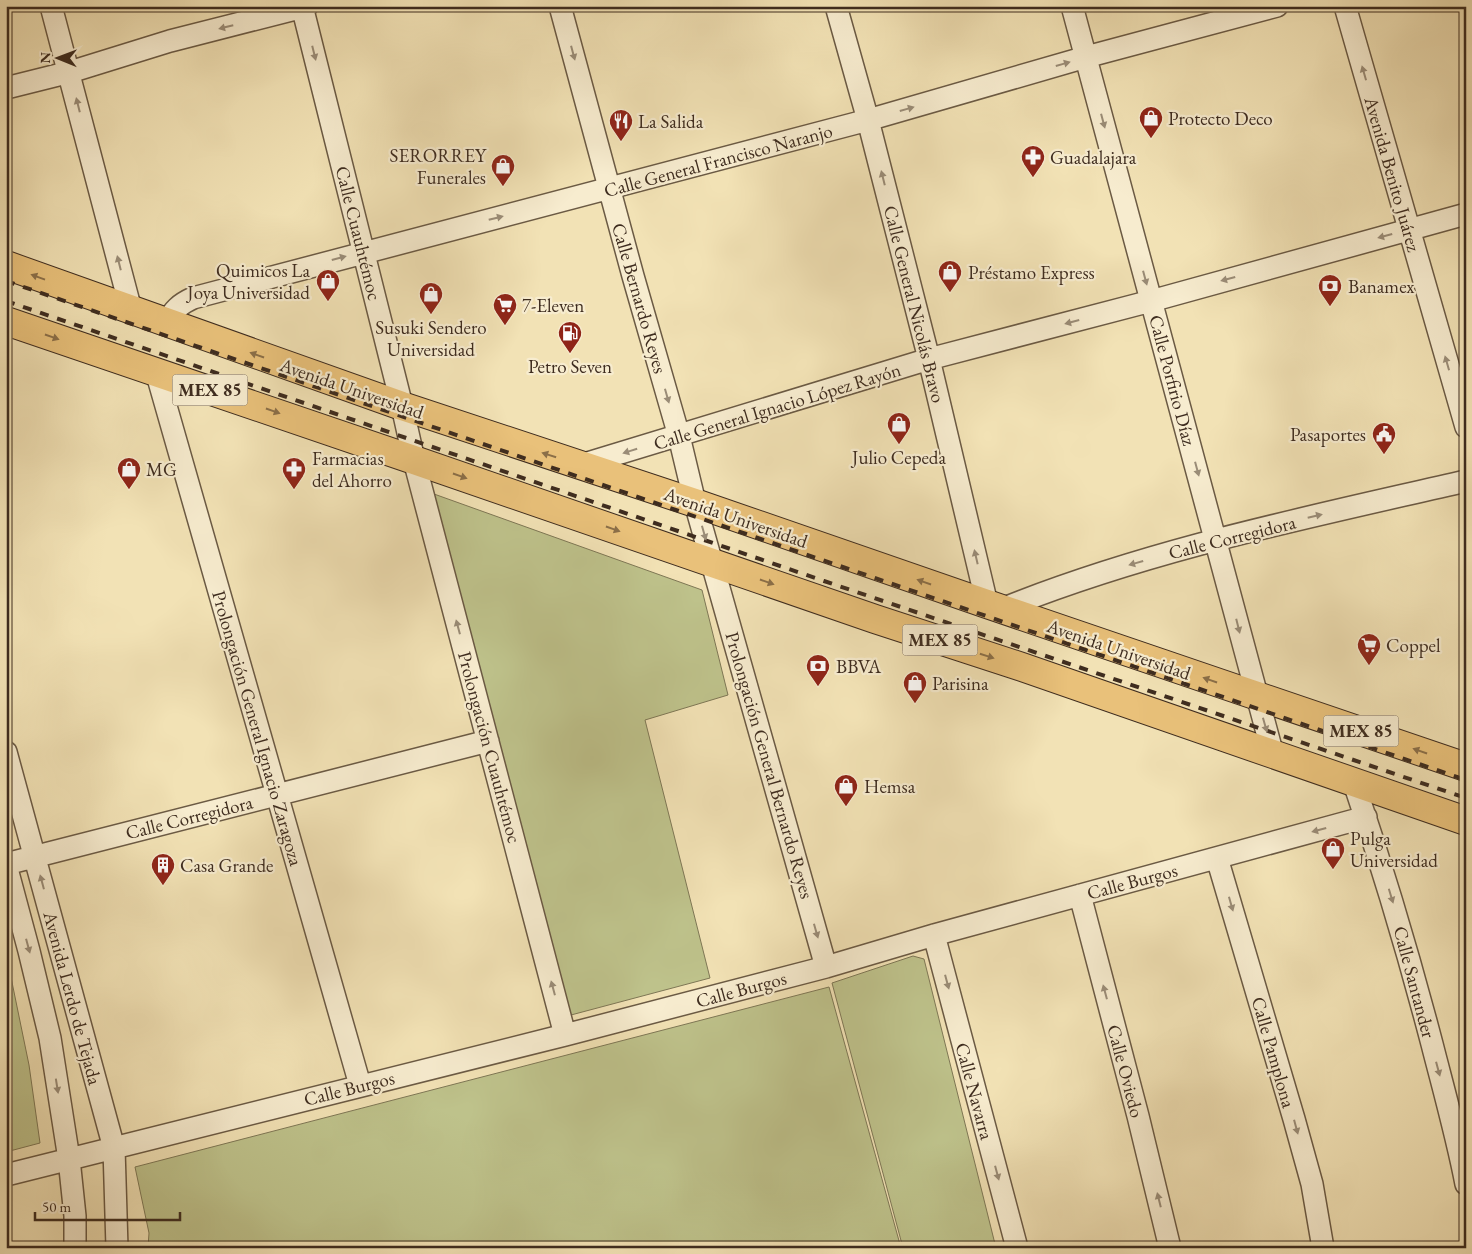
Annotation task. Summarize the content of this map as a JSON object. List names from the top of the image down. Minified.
{"streets":{"highway":["Avenida Universidad","MEX 85"],"street":["Calle General Francisco Naranjo","Avenida Benito Juárez","Calle Cuauhtémoc","Calle Bernardo Reyes","Calle General Nicolás Bravo","Calle Porfirio Díaz","Calle General Ignacio López Rayón","Calle Corregidora","Prolongación General Ignacio Zaragoza","Prolongación Cuauhtémoc","Prolongación General Bernardo Reyes","Calle Burgos","Calle Santander","Avenida Lerdo de Tejada","Calle Pamplona","Calle Oviedo","Calle Navarra"]},"crossings":[["Calle General Francisco Naranjo","Calle Cuauhtémoc"],["Calle General Francisco Naranjo","Calle Bernardo Reyes"],["Calle General Francisco Naranjo","Calle General Nicolás Bravo"],["Calle General Francisco Naranjo","Calle Porfirio Díaz"],["Calle General Francisco Naranjo","Avenida Universidad"],["Avenida Benito Juárez","Calle General Ignacio López Rayón"],["Calle Cuauhtémoc","Avenida Universidad"],["Calle Cuauhtémoc","MEX 85"],["Calle Cuauhtémoc","Prolongación Cuauhtémoc"],["Calle Bernardo Reyes","Avenida Universidad"],["Calle Bernardo Reyes","Calle General Ignacio López Rayón"],["Calle Bernardo Reyes","Prolongación General Bernardo Reyes"],["Calle General Nicolás Bravo","Avenida Universidad"],["Calle General Nicolás Bravo","Calle General Ignacio López Rayón"],["Calle General Nicolás Bravo","Calle Corregidora"],["Calle Porfirio Díaz","Avenida Universidad"],["Calle Porfirio Díaz","MEX 85"],["Calle Porfirio Díaz","Calle General Ignacio López Rayón"],["Calle Porfirio Díaz","Calle Corregidora"],["Avenida Universidad","Calle General Ignacio López Rayón"],["Avenida Universidad","Calle Corregidora"],["Avenida Universidad","Prolongación General Bernardo Reyes"],["MEX 85","Prolongación General Ignacio Zaragoza"],["MEX 85","Prolongación Cuauhtémoc"],["MEX 85","Prolongación General Bernardo Reyes"],["MEX 85","Calle Santander"],["Calle Corregidora","Prolongación General Ignacio Zaragoza"],["Calle Corregidora","Prolongación Cuauhtémoc"],["Calle Corregidora","Avenida Lerdo de Tejada"],["Prolongación General Ignacio Zaragoza","Calle Burgos"],["Prolongación Cuauhtémoc","Calle Burgos"],["Prolongación General Bernardo Reyes","Calle Burgos"],["Calle Burgos","Calle Santander"],["Calle Burgos","Avenida Lerdo de Tejada"],["Calle Burgos","Calle Pamplona"],["Calle Burgos","Calle Oviedo"],["Calle Burgos","Calle Navarra"]],"one_way":["Calle General Francisco Naranjo","Avenida Benito Juárez","Calle Cuauhtémoc","Calle Bernardo Reyes","Calle General Nicolás Bravo","Calle Porfirio Díaz","Calle General Ignacio López Rayón","Prolongación Cuauhtémoc","Prolongación General Bernardo Reyes","Calle Santander","Calle Pamplona","Calle Oviedo","Calle Navarra"],"places":{"shop":["Protecto Deco","SERORREY Funerales","Préstamo Express","Quimicos La Joya Universidad","Susuki Sendero Universidad","Julio Cepeda","MG","Parisina","Hemsa","Pulga Universidad"],"restaurant":["La Salida"],"pharmacy":["Guadalajara","Farmacias del Ahorro"],"bank":["Banamex","BBVA"],"supermarket":["7-Eleven","Coppel"],"fuel station":["Petro Seven"],"public building":["Pasaportes"],"building":["Casa Grande"]},"scale_bar":"50 m","north":"left"}
